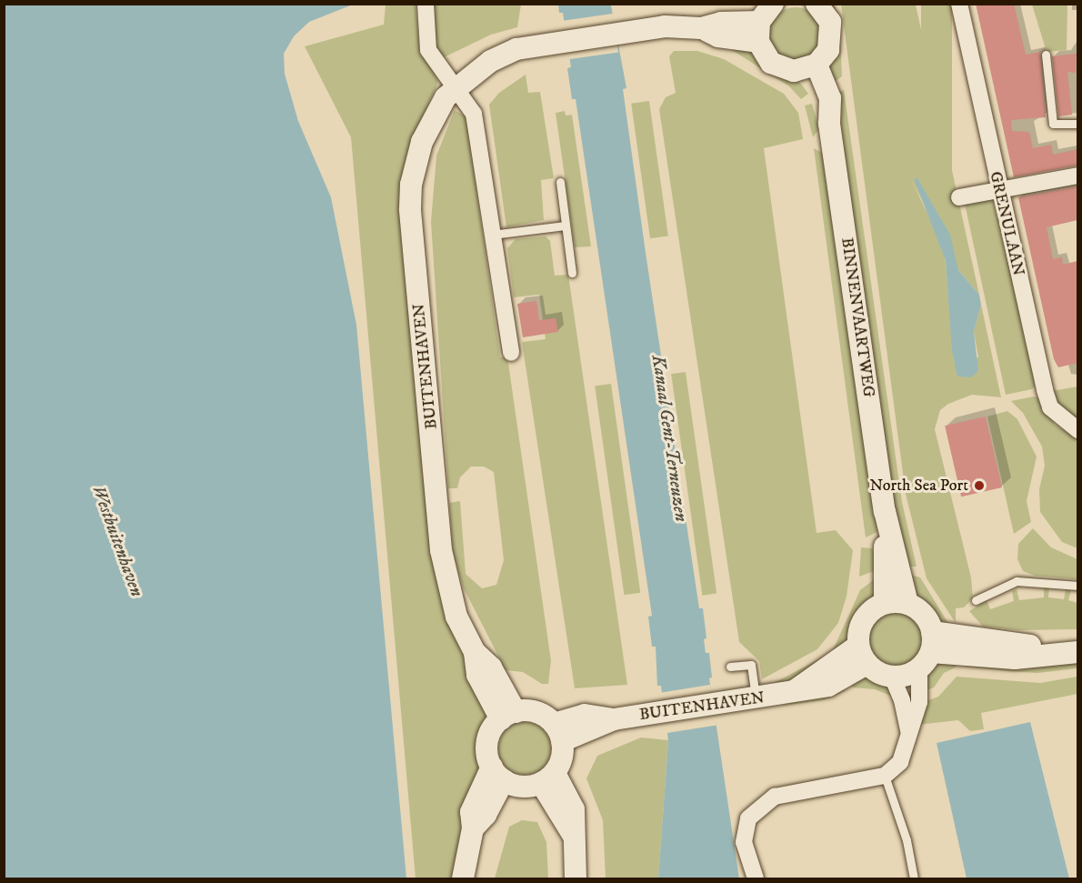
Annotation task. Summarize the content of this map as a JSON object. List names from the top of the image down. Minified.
{"streets":{"main road":["BINNENVAARTWEG","BUITENHAVEN"],"street":["GRENULAAN"]},"crossings":[["BINNENVAARTWEG","BUITENHAVEN"]],"water":["Kanaal Gent-Terneuzen","Westbuitenhaven"],"places":["North Sea Port"]}
